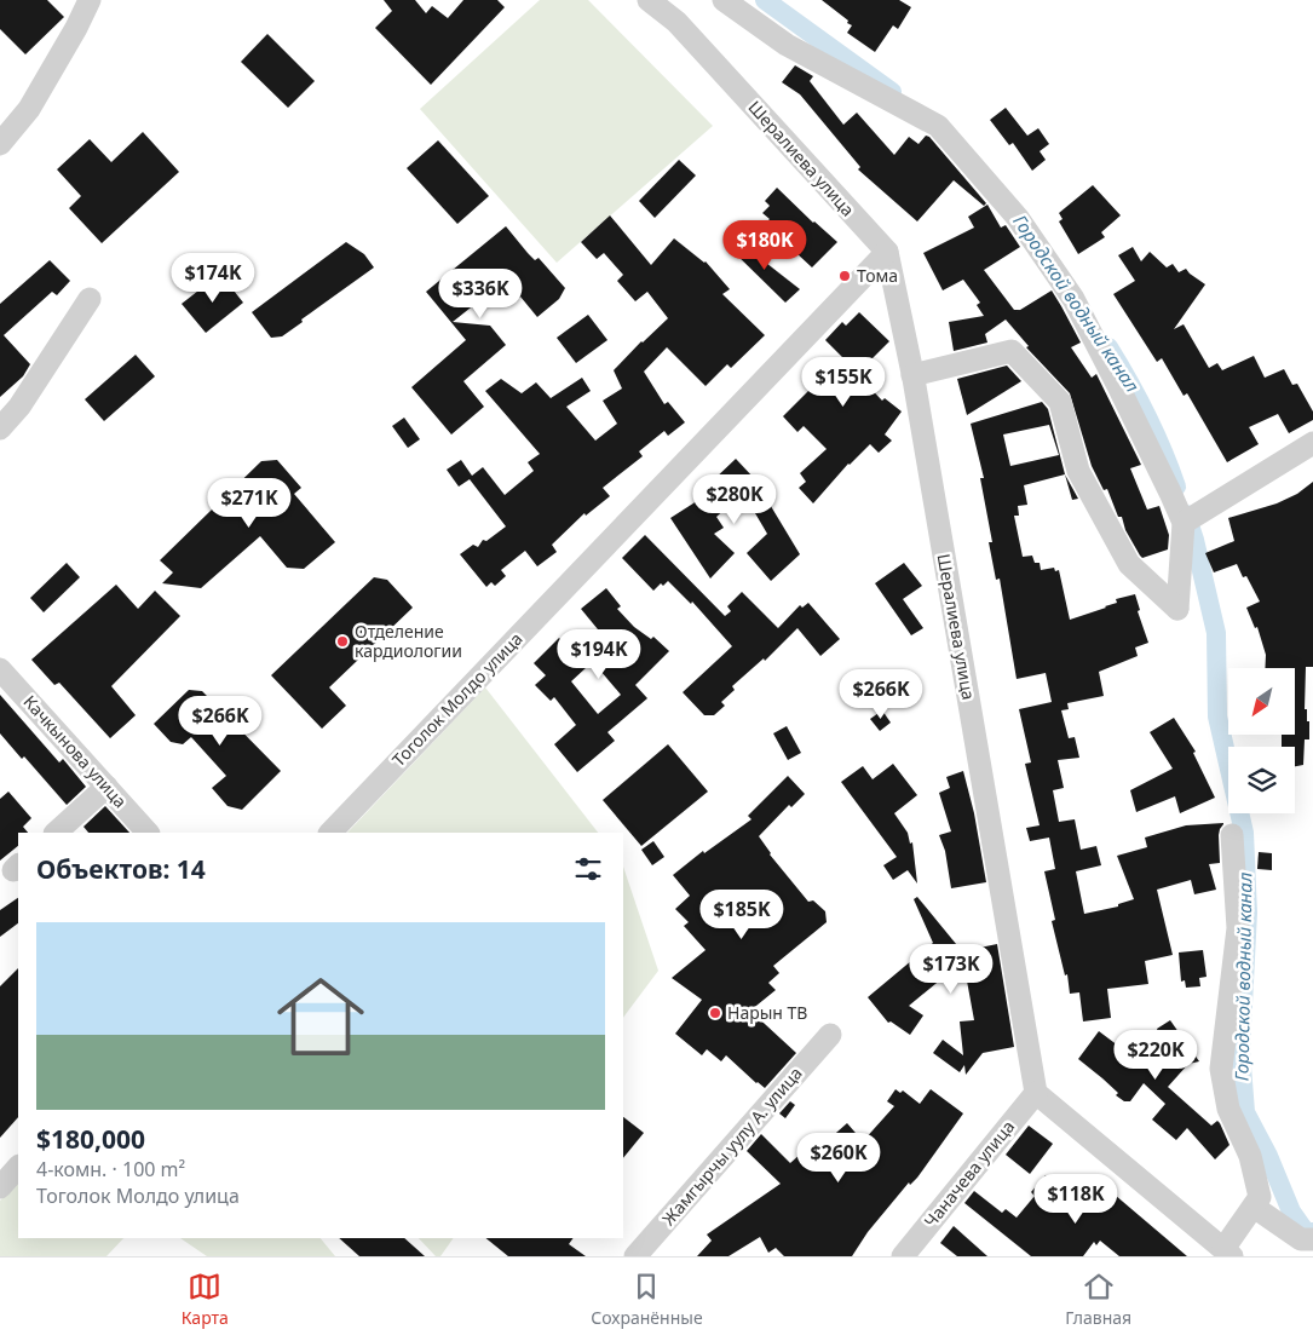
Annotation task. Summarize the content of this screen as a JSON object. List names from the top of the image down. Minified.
{"streets":{"street":["Шералиева улица","Тоголок Молдо улица","Качкынова улица","Жамгырчы уулу А. улица","Чаначева улица"]},"crossings":[["Шералиева улица","Тоголок Молдо улица"],["Шералиева улица","Чаначева улица"]],"water":["Городской водный канал"],"places":["Тома","Отделение кардиологии","Нарын ТВ"],"north":"bottom left","page":{"price":["$180K","$174K","$336K","$155K","$280K","$271K","$194K","$266K","$266K","$185K","$173K","$220K","$260K","$118K"],"heading":"Объектов: 14","list":[{"name":"$180,000","note":"4-комн. · 100 m² · Тоголок Молдо улица"}],"tabs":["Карта","Сохранённые","Главная"]}}
